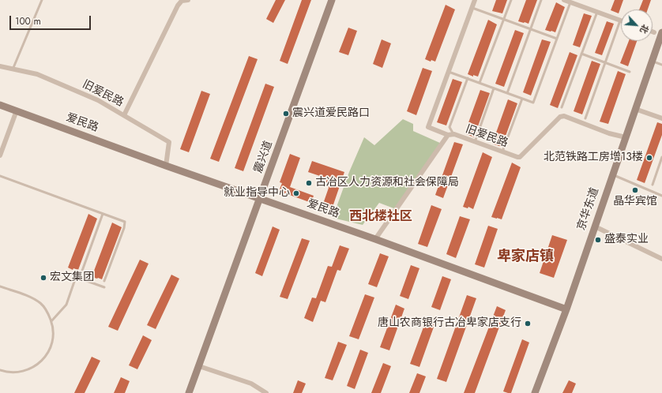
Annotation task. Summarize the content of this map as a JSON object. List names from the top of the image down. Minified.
{"streets":{"street":["旧爱民路","爱民路","震兴道","京华东道"]},"crossings":[["旧爱民路","爱民路"],["旧爱民路","京华东道"],["爱民路","震兴道"],["爱民路","京华东道"]],"districts":["西北楼社区","卑家店镇"],"places":["震兴道爱民路口","北范铁路工房增13楼","古冶区人力资源和社会保障局","晶华宾馆","就业指导中心","盛泰实业","宏文集团","唐山农商银行古冶卑家店支行"],"scale_bar":"100 m","north":"bottom right"}
